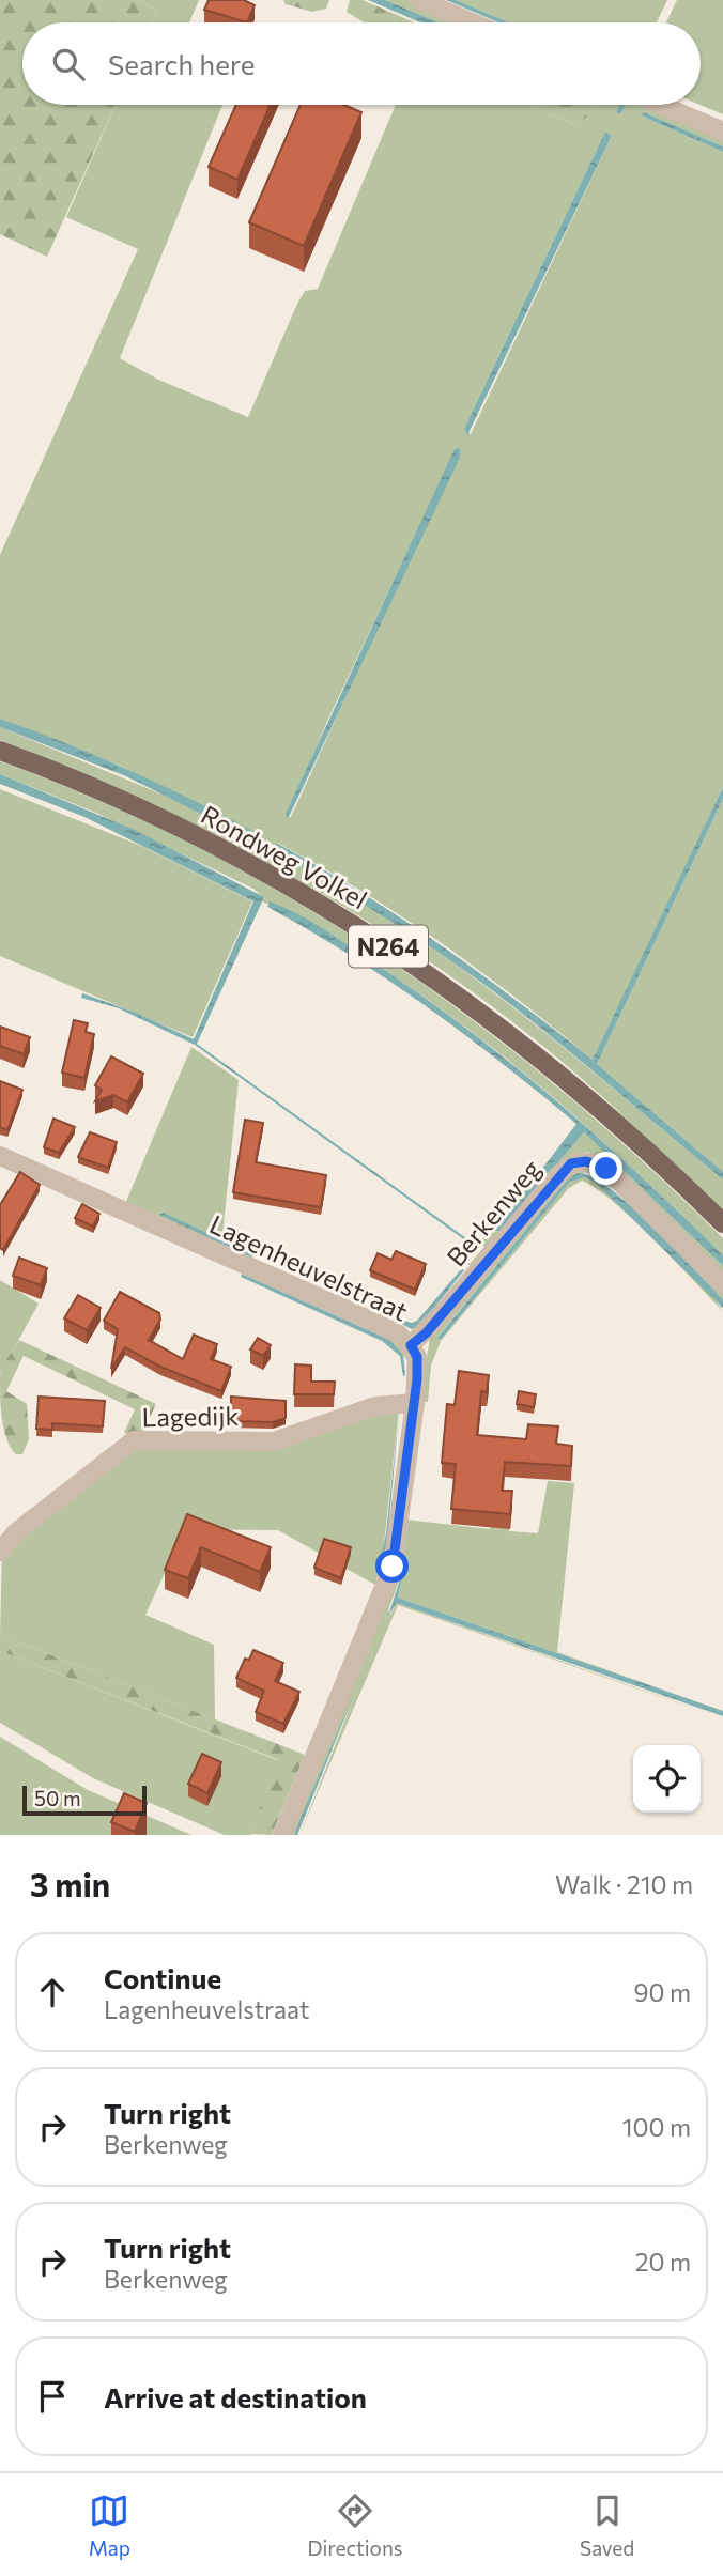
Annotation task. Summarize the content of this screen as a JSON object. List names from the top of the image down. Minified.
{"streets":{"main road":["Rondweg Volkel","N264"],"street":["Berkenweg","Lagenheuvelstraat","Lagedijk"]},"crossings":[["Berkenweg","Lagenheuvelstraat"],["Lagenheuvelstraat","Lagedijk"]],"scale_bar":"50 m","page":{"search":"Search here","scale":"50 m","heading":["3 min","Walk · 210 m"],"list":[["Continue","Lagenheuvelstraat","90 m"],["Turn right","Berkenweg","100 m"],["Turn right","Berkenweg","20 m"],"Arrive at destination"],"nav":["Map","Directions","Saved"]}}
